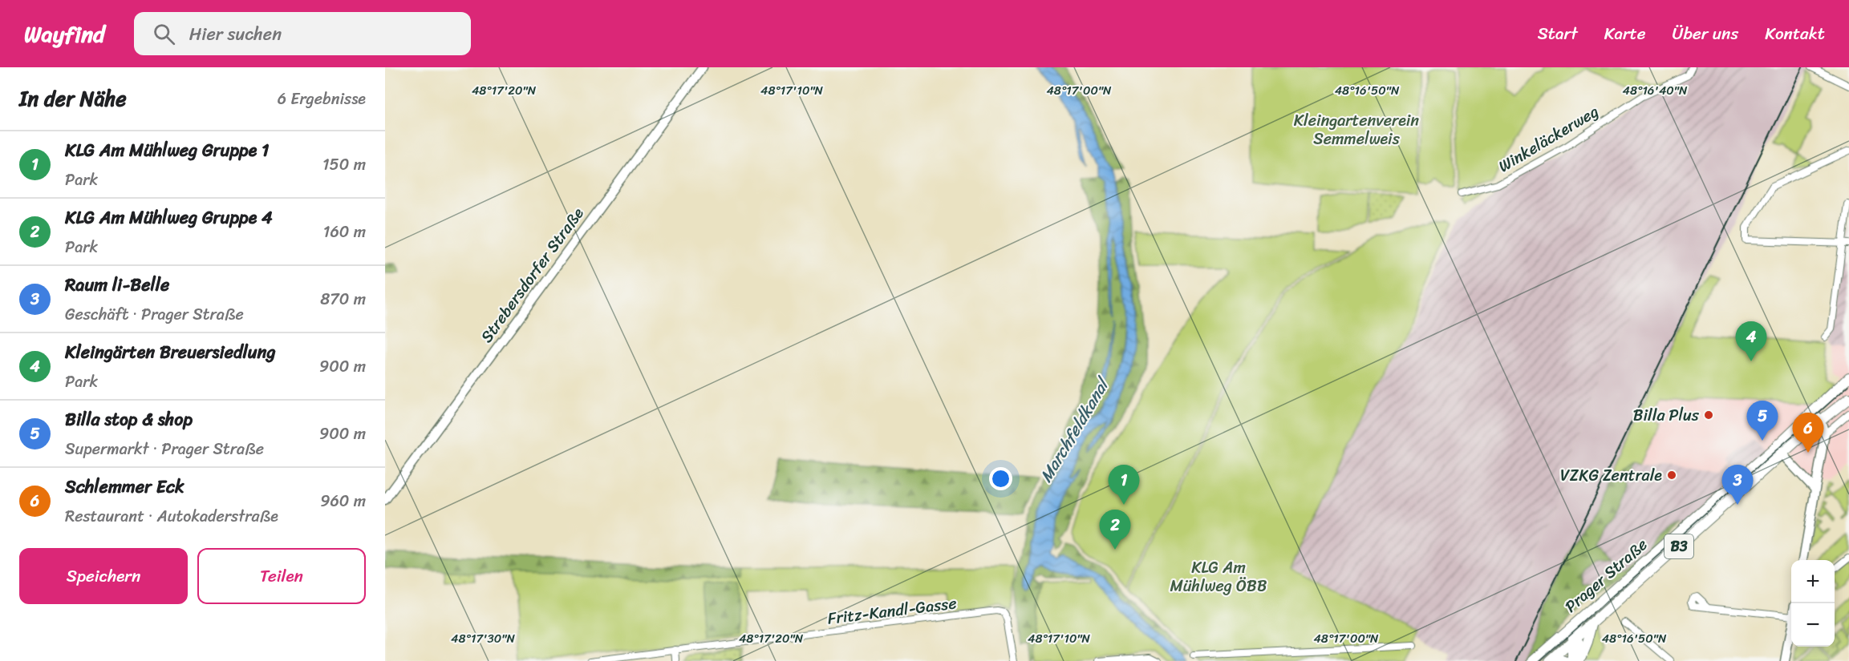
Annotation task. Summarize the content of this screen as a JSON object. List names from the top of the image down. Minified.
{"streets":{"main road":["B3","Prager Straße"],"street":["Winkeläckerweg","Strebersdorfer Straße","Fritz-Kandl-Gasse"]},"water":["Marchfeldkanal"],"parks":["Kleingartenverein Semmelweis","KLG Am Mühlweg ÖBB"],"places":["Billa Plus","VZKG Zentrale"],"page":{"header":"Wayfind","search":"Hier suchen","nav":["Start","Karte","Über uns","Kontakt"],"heading":["In der Nähe","6 Ergebnisse"],"list":[{"mark":"1","name":"KLG Am Mühlweg Gruppe 1","note":"Park","value":"150 m"},{"mark":"2","name":"KLG Am Mühlweg Gruppe 4","note":"Park","value":"160 m"},{"mark":"3","name":"Raum li-Belle","note":"Geschäft · Prager Straße","value":"870 m"},{"mark":"4","name":"Kleingärten Breuersiedlung","note":"Park","value":"900 m"},{"mark":"5","name":"Billa stop & shop","note":"Supermarkt · Prager Straße","value":"900 m"},{"mark":"6","name":"Schlemmer Eck","note":"Restaurant · Autokaderstraße","value":"960 m"}],"pins":["4","5","6","1","3","2"],"buttons":["Speichern","Teilen"],"map_buttons":["+","−"]},"coordinates":["48°16'40\"N","48°17'20\"N","48°17'10\"N","48°17'00\"N","48°16'50\"N","48°17'30\"N"]}
